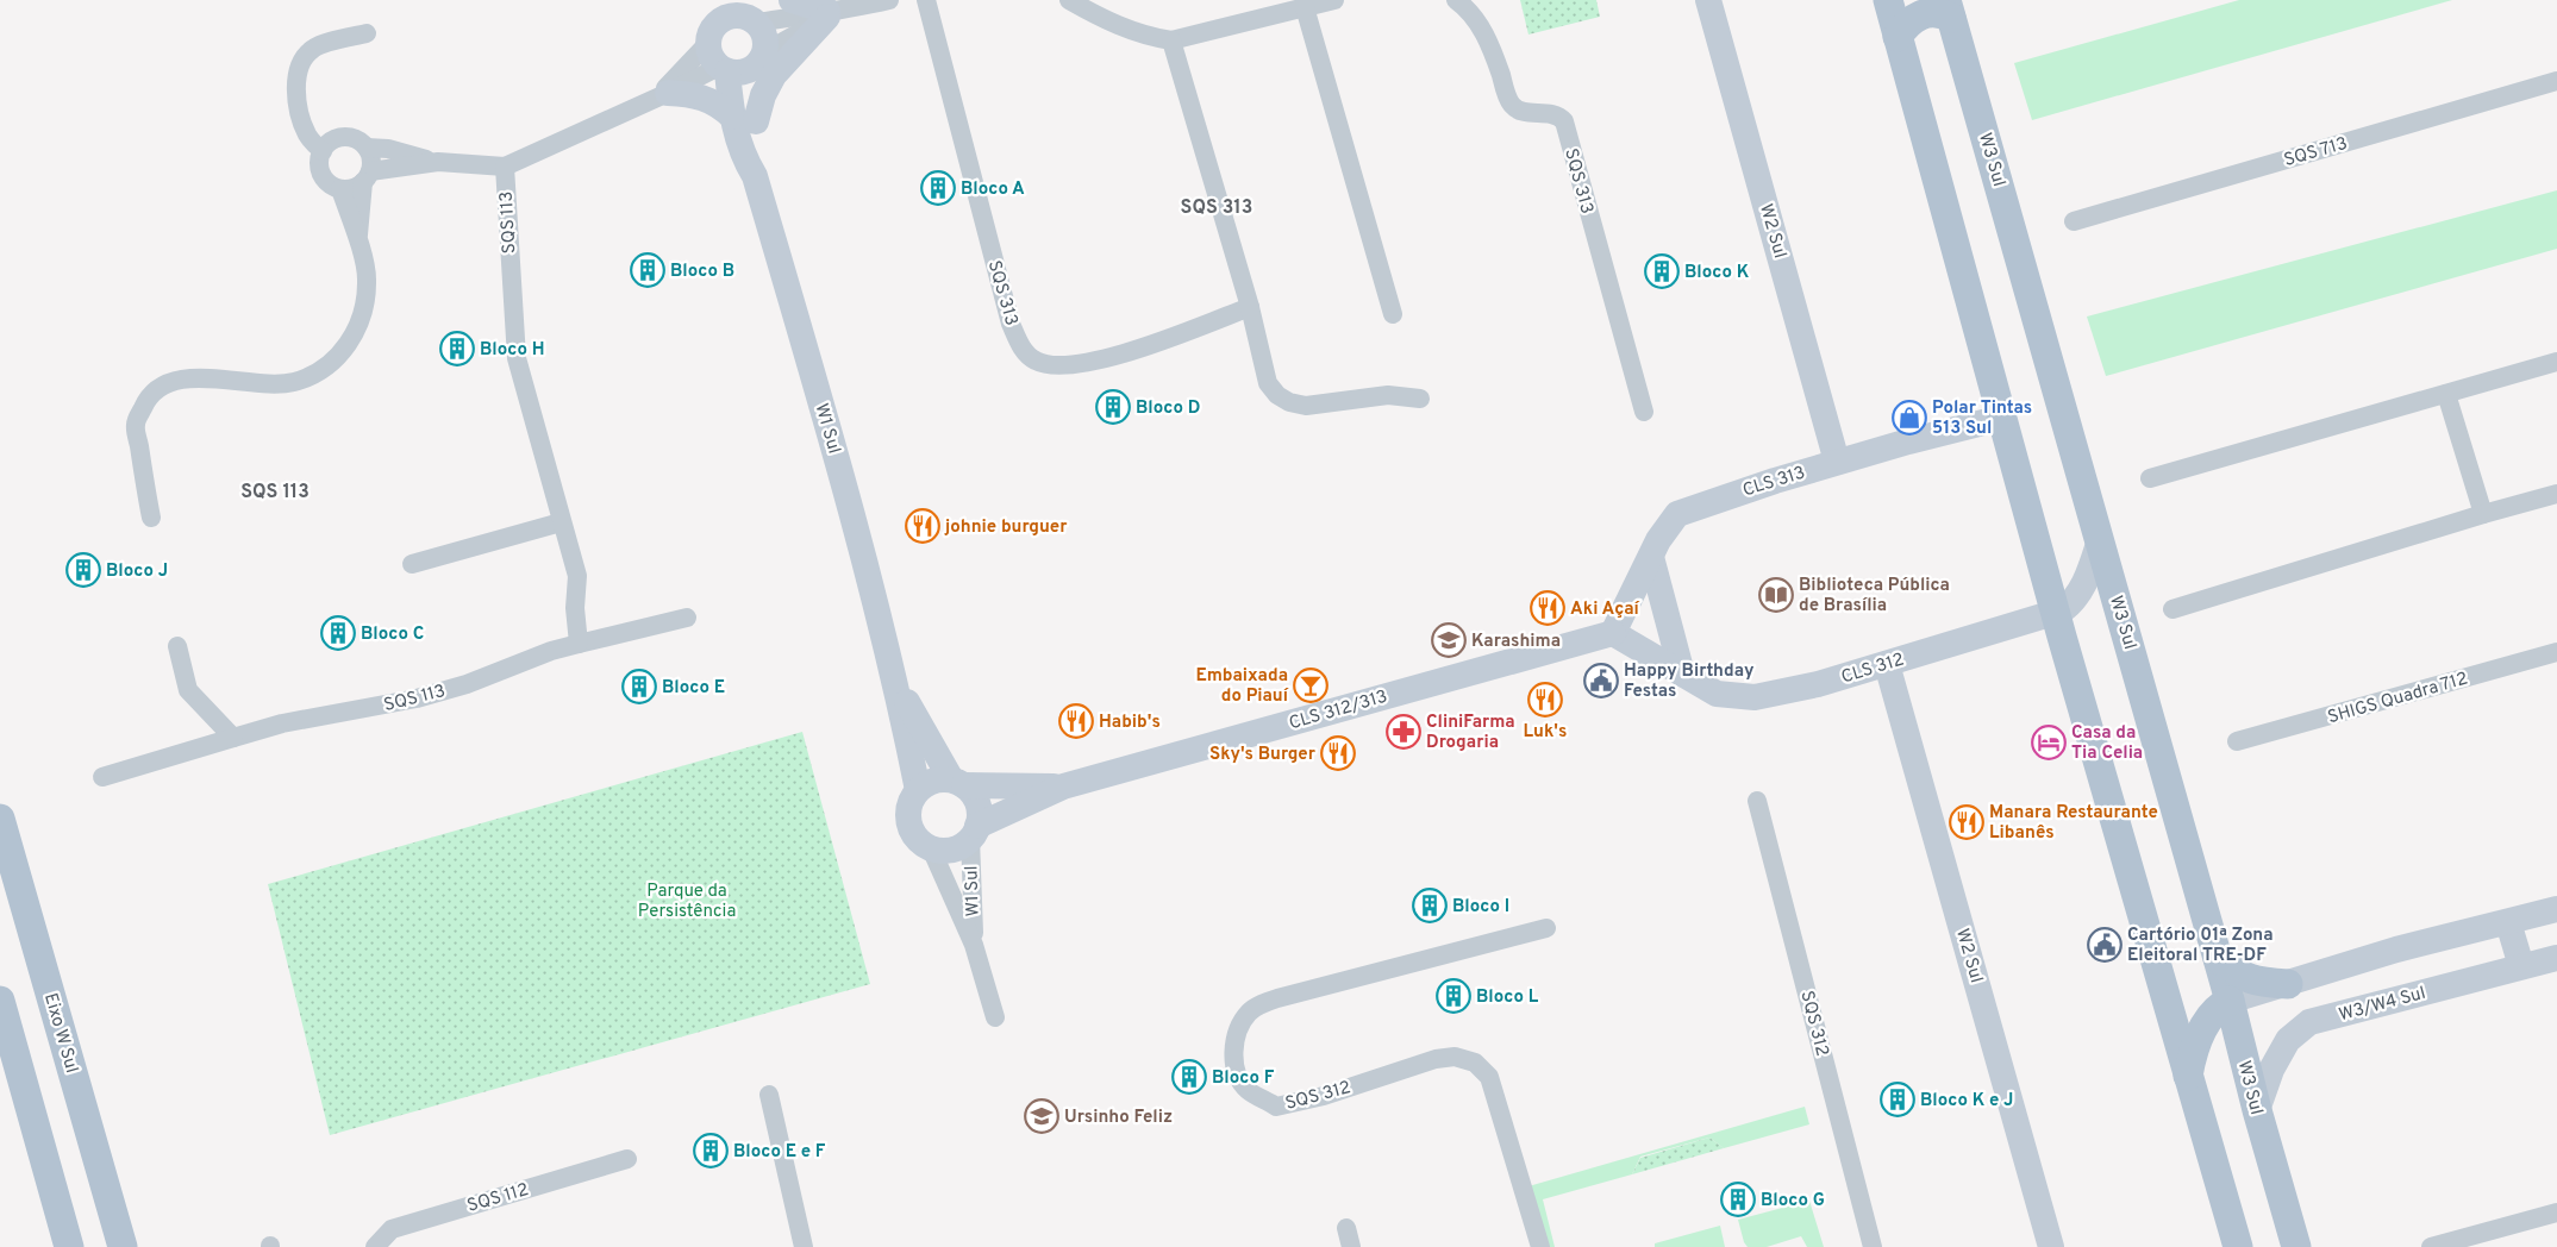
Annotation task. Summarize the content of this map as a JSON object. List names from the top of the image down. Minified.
{"streets":{"main road":["W3 Sul","Eixo W Sul"],"street":["SQS 713","SQS 313","SQS 113","W2 Sul","W1 Sul","CLS 313","CLS 312","SHIGS Quadra 712","CLS 312/313","W3/W4 Sul","SQS 312","SQS 112"]},"crossings":[["W3 Sul","CLS 312"],["W3 Sul","W3/W4 Sul"],["SQS 113","W1 Sul"],["W2 Sul","CLS 313"],["W2 Sul","CLS 312"],["W1 Sul","CLS 312/313"],["CLS 313","CLS 312"],["CLS 313","CLS 312/313"],["CLS 312","CLS 312/313"]],"districts":["SQS 313","SQS 113"],"parks":["Parque da Persistência"],"places":{"building":["Bloco A","Bloco B","Bloco K","Bloco H","Bloco D","Bloco J","Bloco C","Bloco E","Bloco I","Bloco L","Bloco F","Bloco K e J","Bloco E e F","Bloco G"],"shop":["Polar Tintas 513 Sul"],"restaurant":["johnie burguer","Aki Açaí","Luk's","Habib's","Sky's Burger","Manara Restaurante Libanês"],"library":["Biblioteca Pública de Brasília"],"school or university":["Karashima","Ursinho Feliz"],"public building":["Happy Birthday Festas","Cartório 01ª Zona Eleitoral TRE-DF"],"bar":["Embaixada do Piauí"],"pharmacy":["CliniFarma Drogaria"],"hotel":["Casa da Tia Celia"]}}
